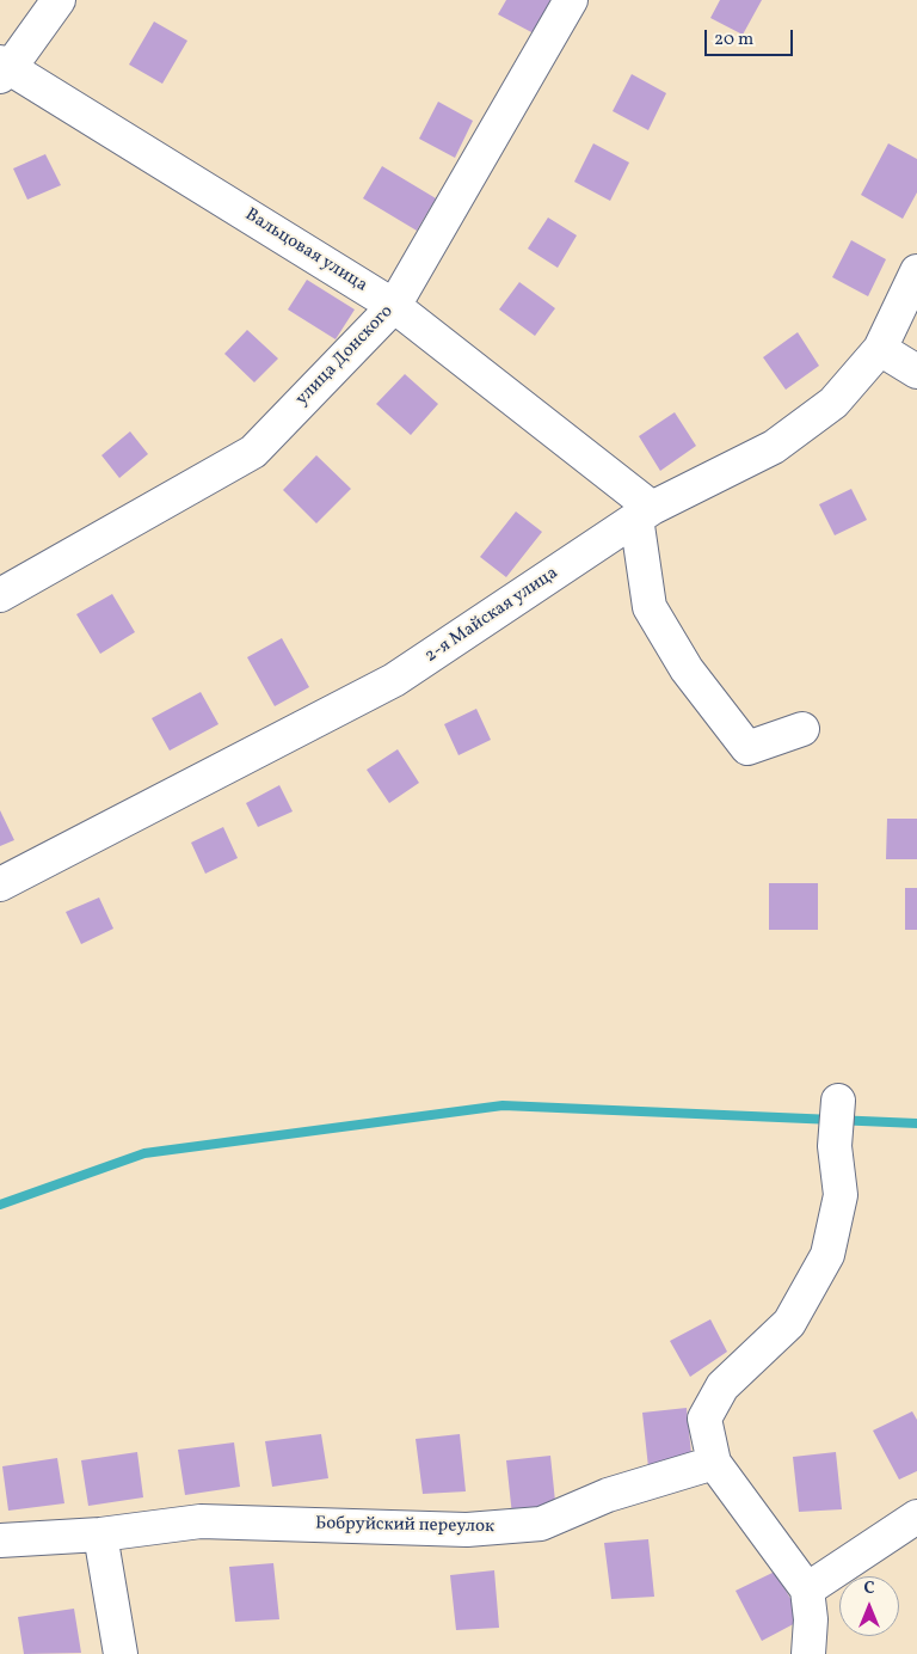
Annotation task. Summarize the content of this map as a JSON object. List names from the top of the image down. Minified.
{"streets":{"street":["Вальцовая улица","улица Донского","2-я Майская улица","Бобруйский переулок"]},"crossings":[["Вальцовая улица","улица Донского"],["Вальцовая улица","2-я Майская улица"]],"scale_bar":"20 m","north":"top"}
